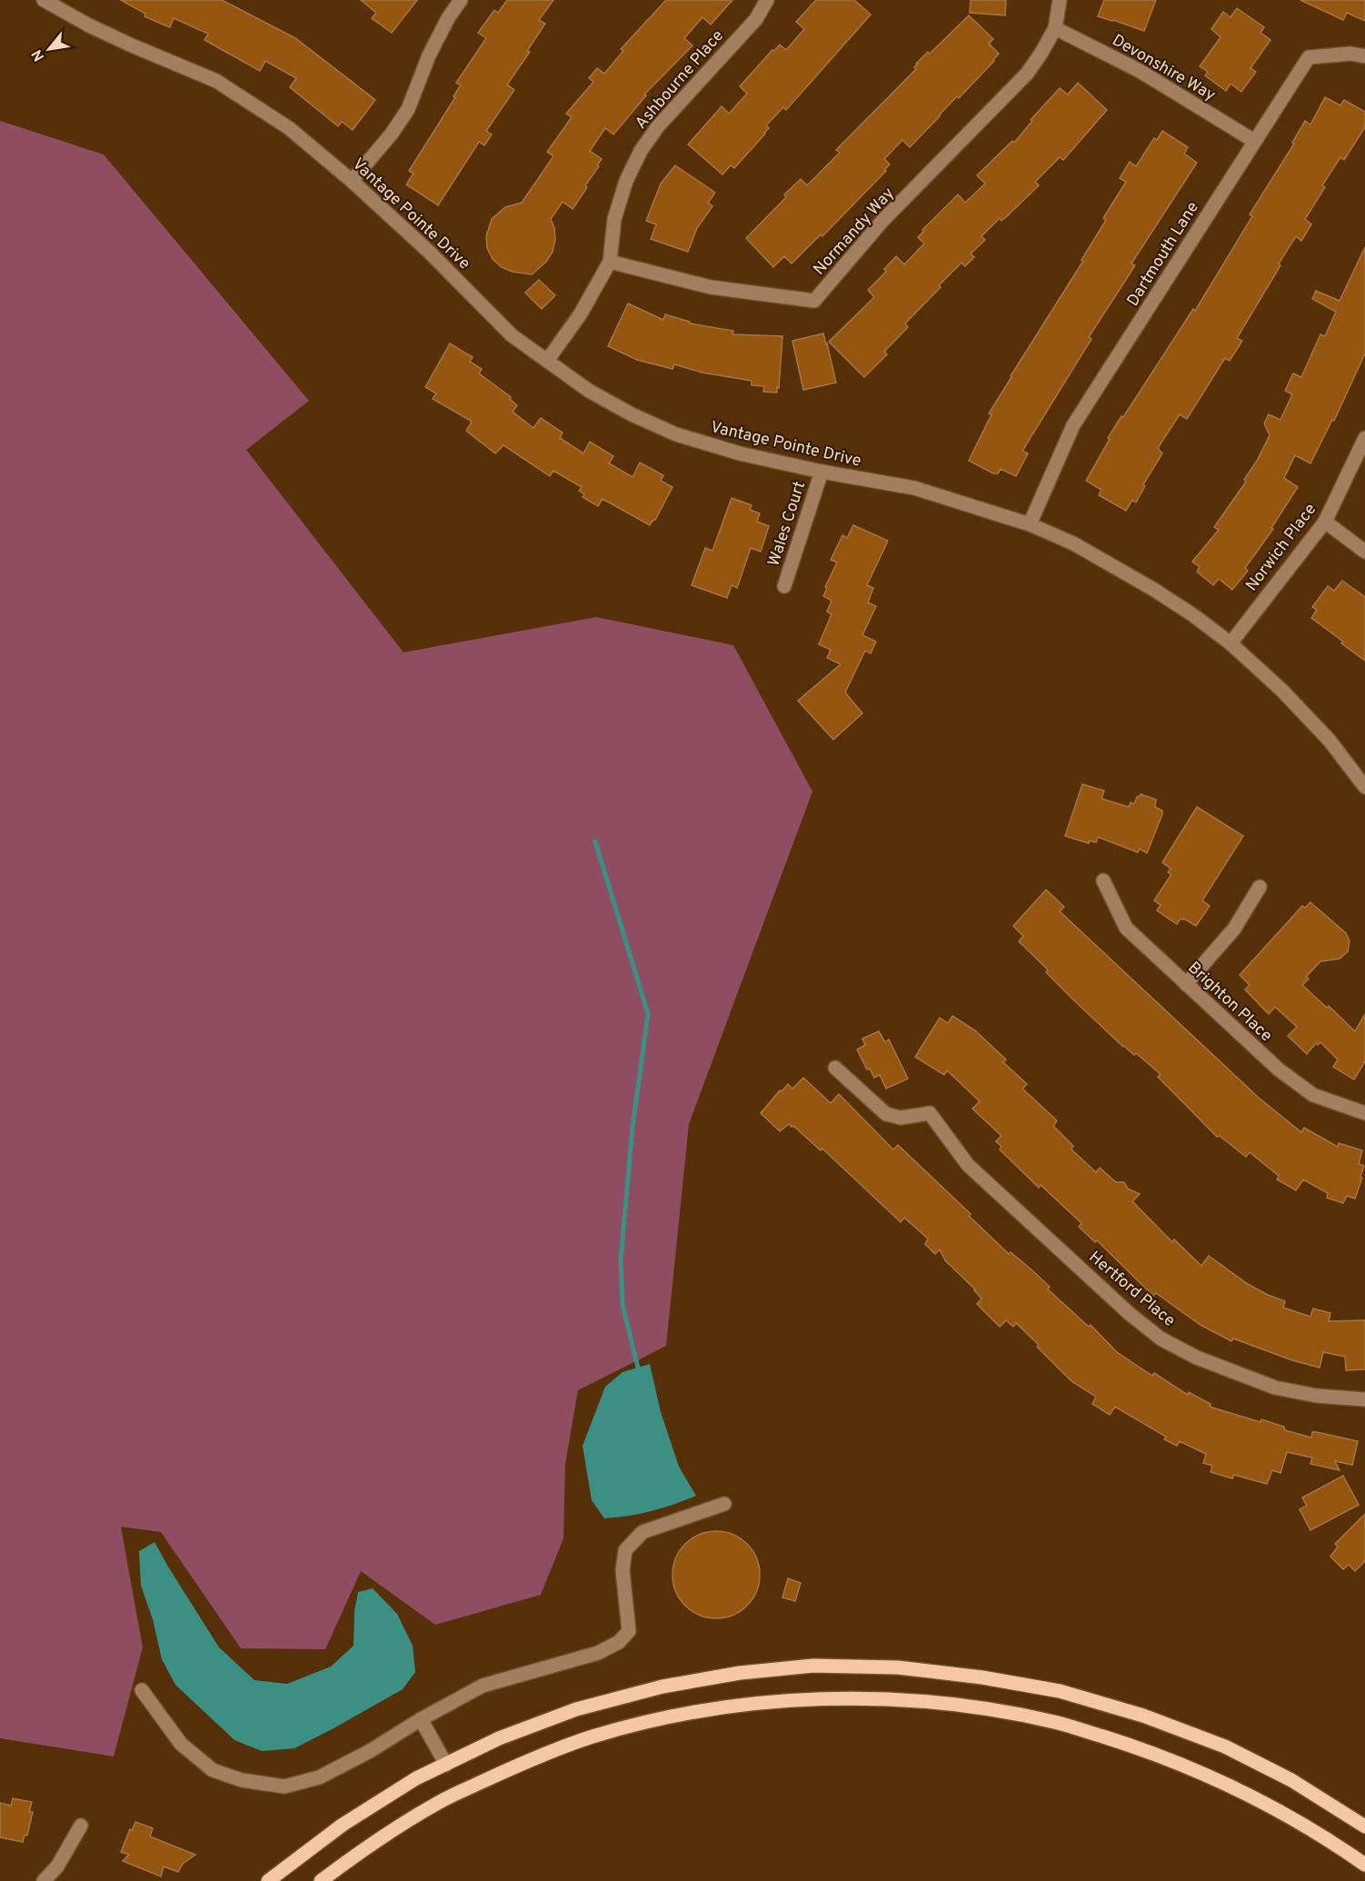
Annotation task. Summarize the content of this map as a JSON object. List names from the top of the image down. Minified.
{"streets":{"street":["Devonshire Way","Ashbourne Place","Vantage Pointe Drive","Normandy Way","Dartmouth Lane","Wales Court","Norwich Place","Brighton Place","Hertford Place"]},"crossings":[["Devonshire Way","Normandy Way"],["Devonshire Way","Dartmouth Lane"],["Ashbourne Place","Vantage Pointe Drive"],["Ashbourne Place","Normandy Way"],["Vantage Pointe Drive","Dartmouth Lane"],["Vantage Pointe Drive","Wales Court"],["Vantage Pointe Drive","Norwich Place"]],"north":"bottom left"}
